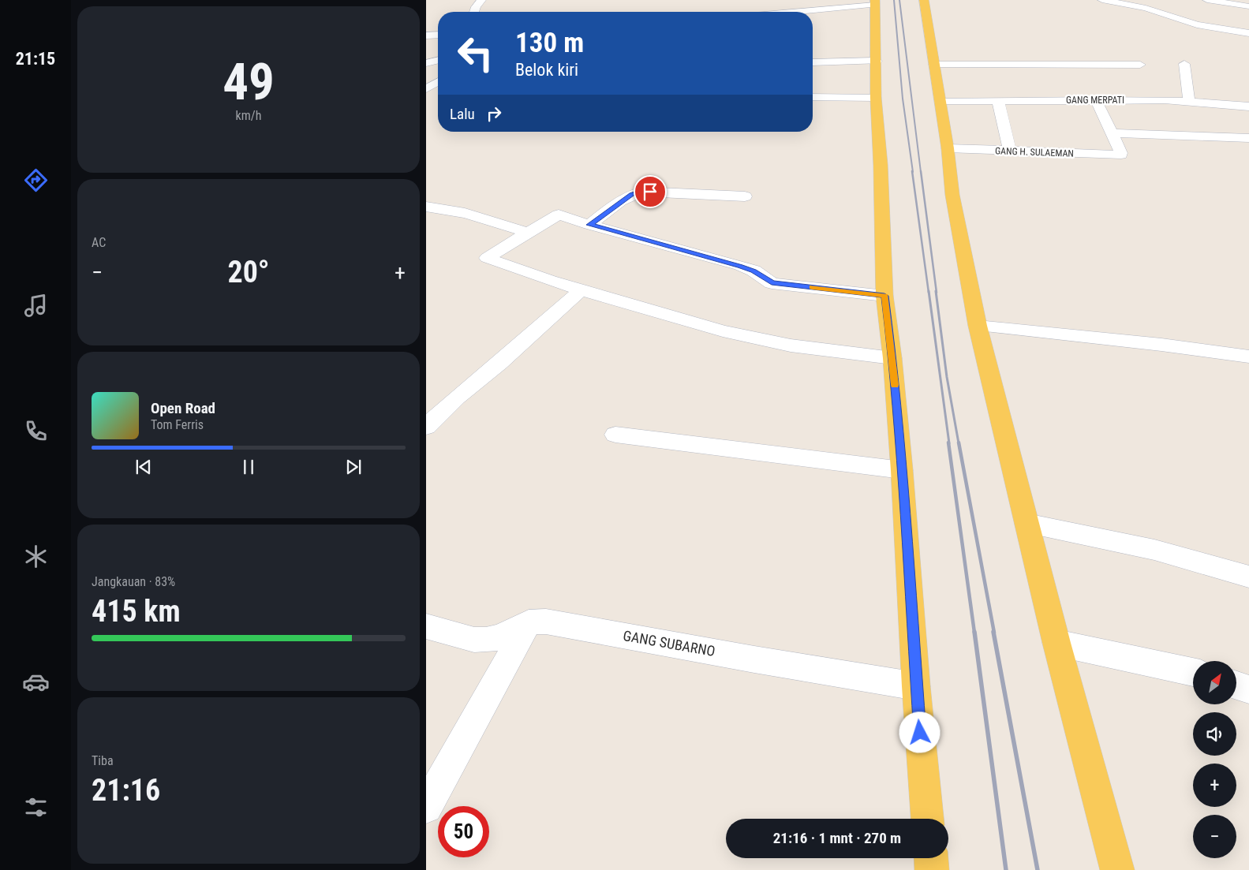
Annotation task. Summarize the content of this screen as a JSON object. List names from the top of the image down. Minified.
{"streets":{"street":["GANG MERPATI","GANG H. SULAEMAN","GANG SUBARNO"]},"north":"top right","page":{"tabs":"21:15","tile":[["49","km/h"],"AC",["Jangkauan · 83%","415 km"],["Tiba","21:16"]],"turn":["130 m","Belok kiri"],"then":"Lalu","heat":["−","20°","+"],"song":["Open Road","Tom Ferris"],"map_buttons":["+","−"],"limit":"50","trip":"21:16 · 1 mnt · 270 m"}}
